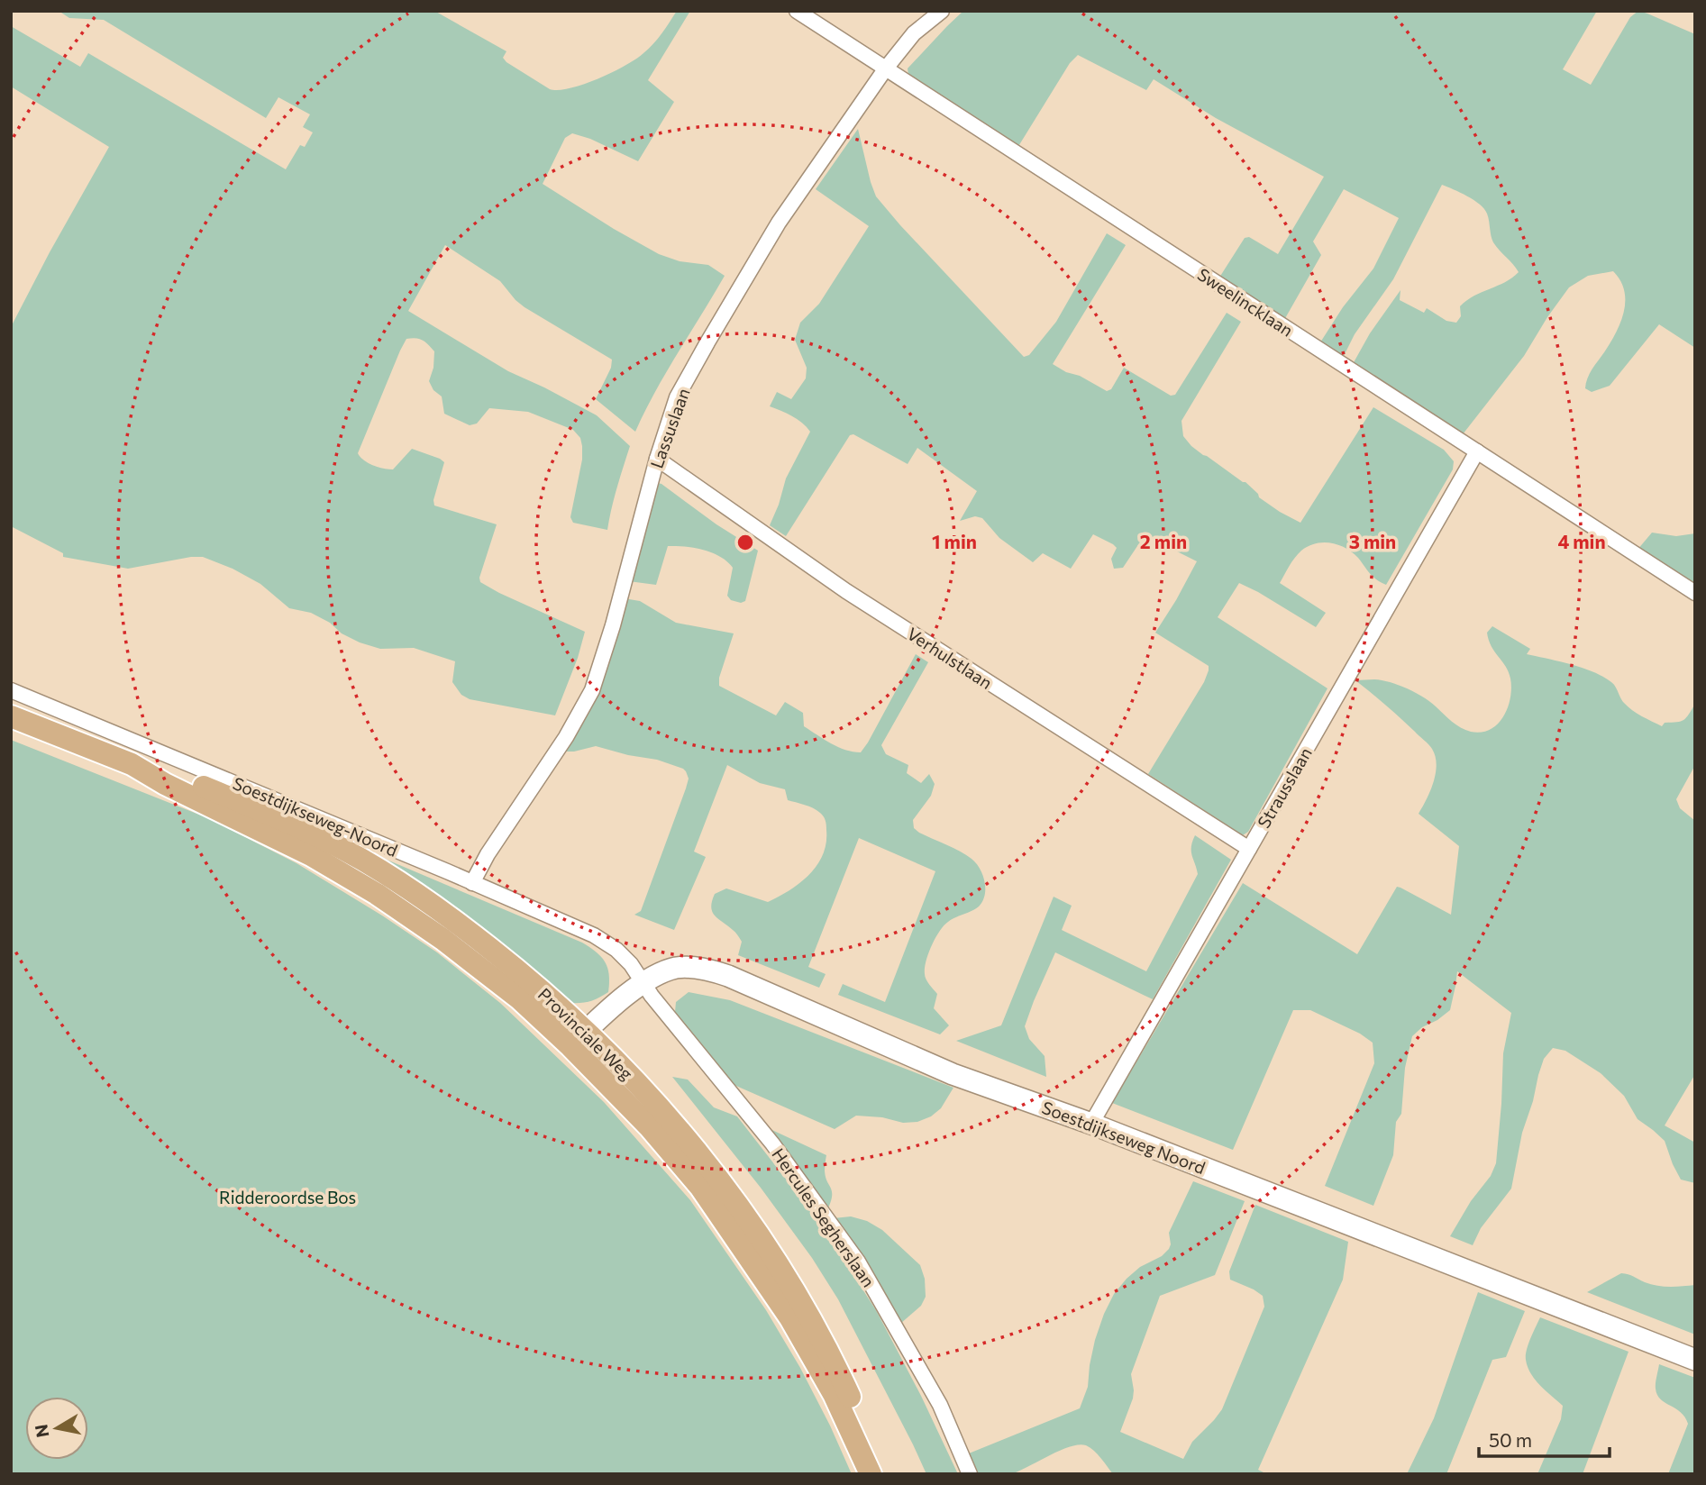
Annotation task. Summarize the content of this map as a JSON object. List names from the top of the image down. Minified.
{"streets":{"main road":["Provinciale Weg","Soestdijkseweg Noord"],"street":["Sweelincklaan","Lassuslaan","Verhulstlaan","Strausslaan","Soestdijkseweg-Noord","Hercules Segherslaan"]},"crossings":[["Sweelincklaan","Lassuslaan"],["Sweelincklaan","Strausslaan"],["Lassuslaan","Verhulstlaan"],["Lassuslaan","Soestdijkseweg-Noord"],["Verhulstlaan","Strausslaan"],["Strausslaan","Soestdijkseweg Noord"],["Soestdijkseweg-Noord","Hercules Segherslaan"],["Provinciale Weg","Soestdijkseweg Noord"],["Soestdijkseweg Noord","Hercules Segherslaan"]],"parks":["Ridderoordse Bos"],"scale_bar":"50 m","north":"left","rings":["1 min","2 min","3 min","4 min"]}
